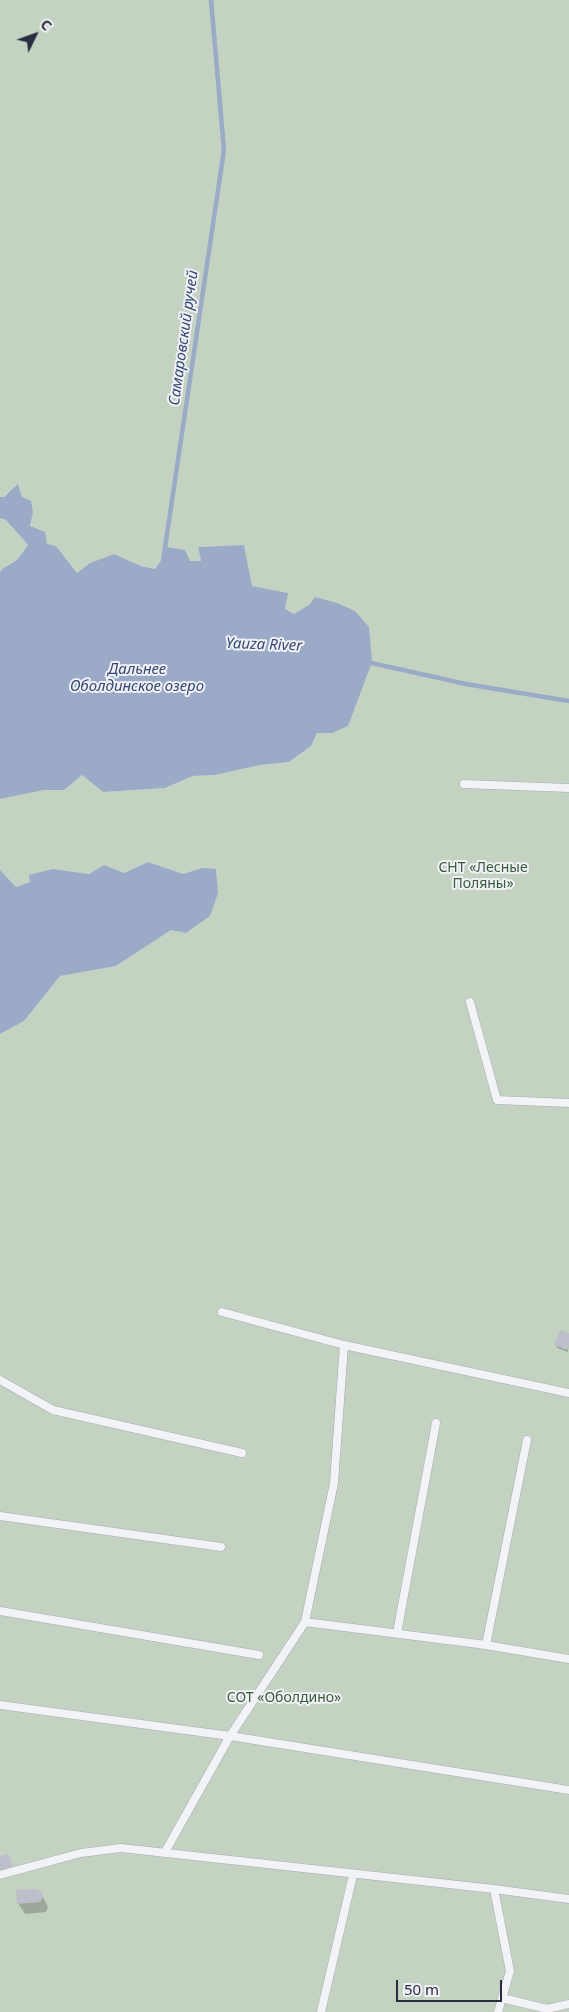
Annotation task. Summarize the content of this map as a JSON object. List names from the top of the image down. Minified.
{"water":["Самаровский ручей","Yauza River","Дальнее Оболдинское озеро"],"parks":["СНТ «Лесные Поляны»","СОТ «Оболдино»"],"scale_bar":"50 m","north":"top right"}
